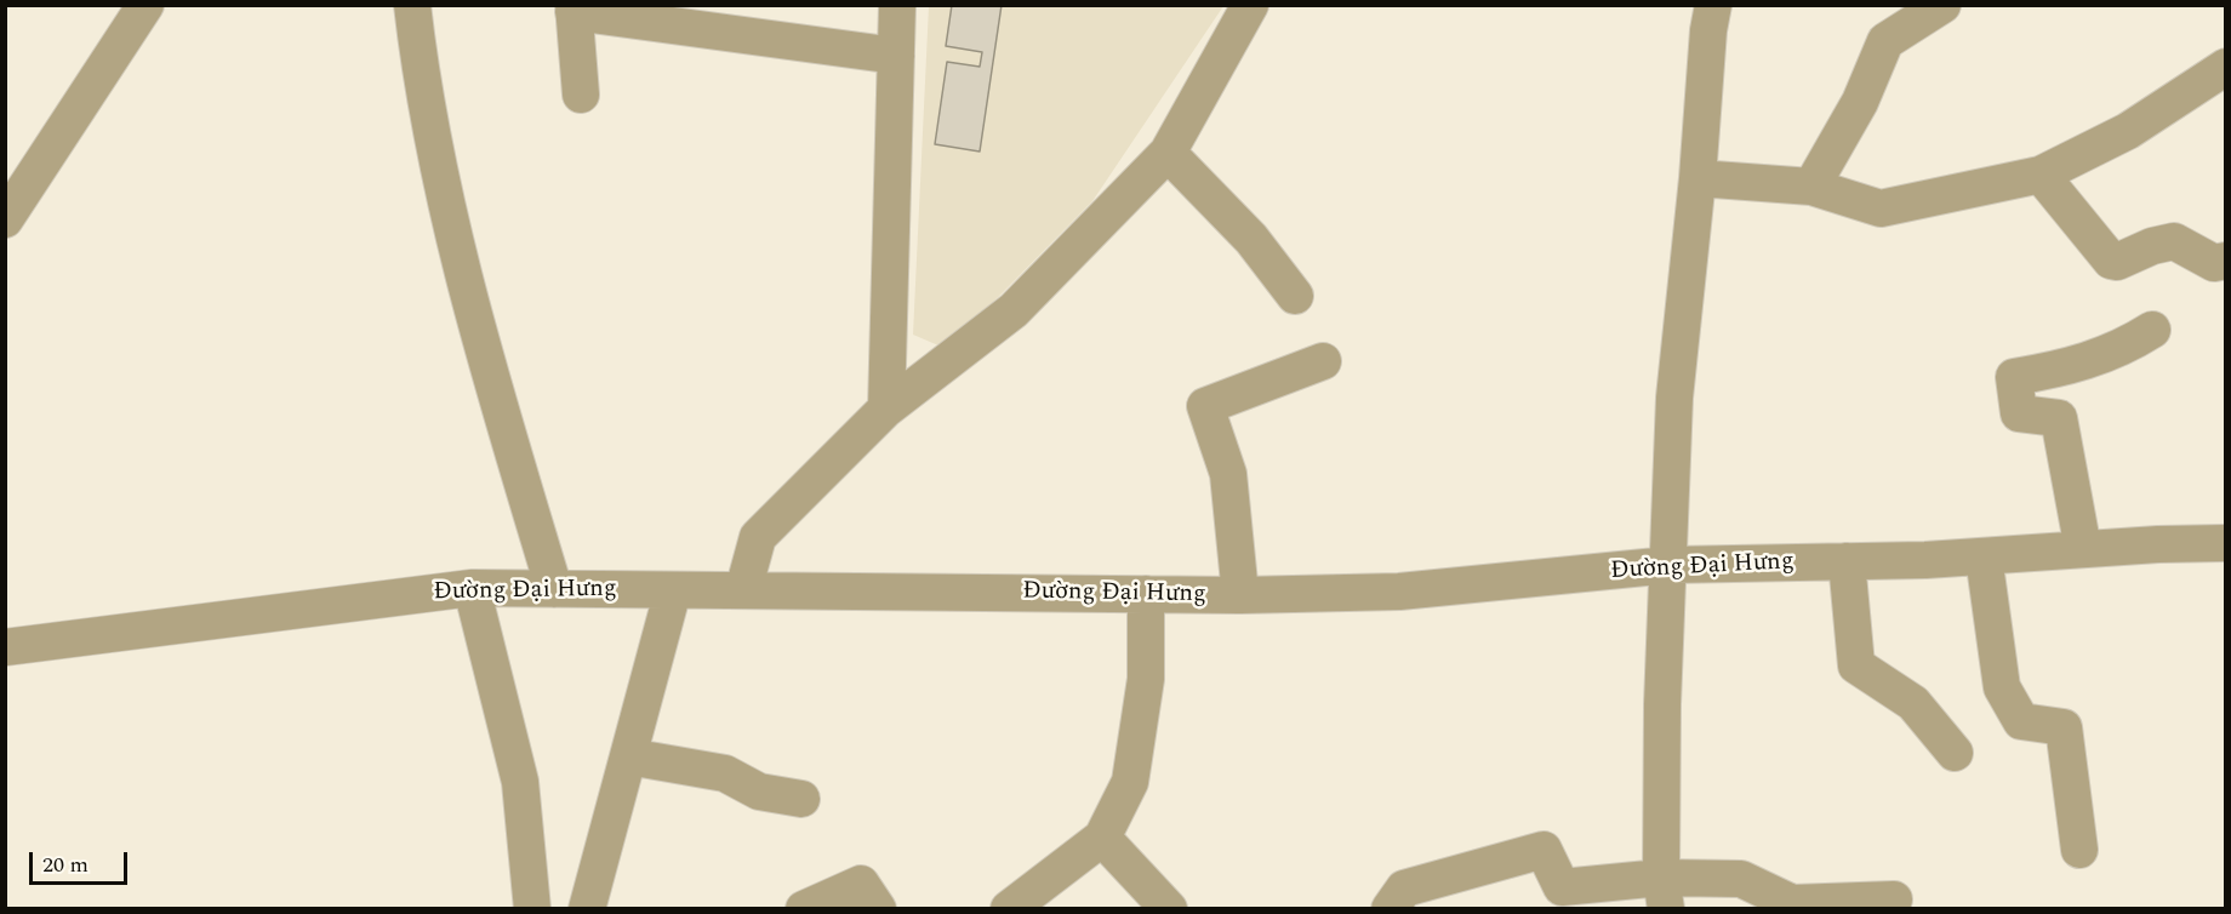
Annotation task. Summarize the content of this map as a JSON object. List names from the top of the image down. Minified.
{"streets":{"street":["Đường Đại Hưng"]},"scale_bar":"20 m"}
